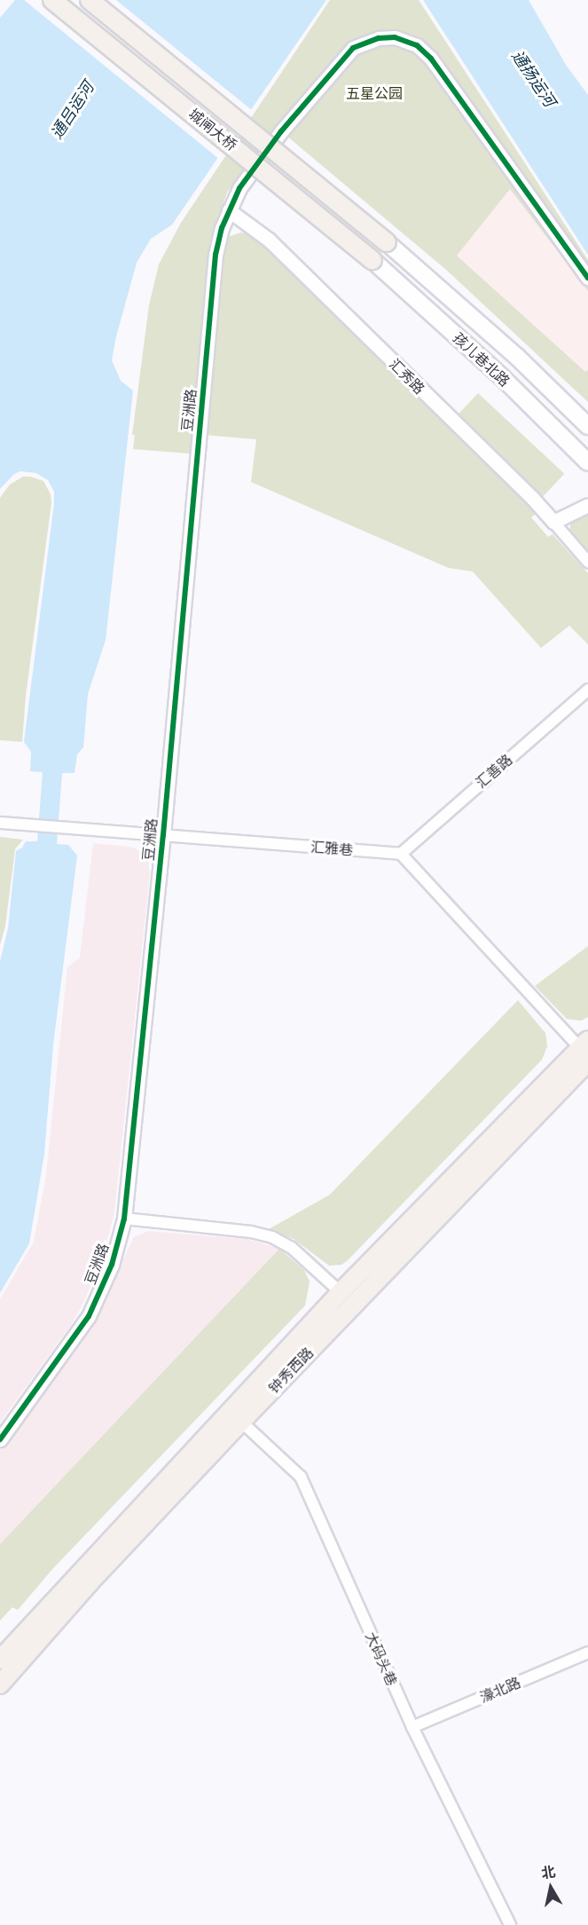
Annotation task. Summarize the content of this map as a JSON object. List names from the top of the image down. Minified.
{"streets":{"main road":["城闸大桥","孩儿巷北路","钟秀西路"],"street":["汇秀路","豆洲路","汇善路","汇雅巷","大码头巷","濠北路"]},"crossings":[["城闸大桥","孩儿巷北路"],["汇秀路","豆洲路"],["豆洲路","汇雅巷"],["汇善路","汇雅巷"],["钟秀西路","大码头巷"],["大码头巷","濠北路"]],"water":["通扬运河","通吕运河"],"parks":["五星公园"],"north":"top"}
